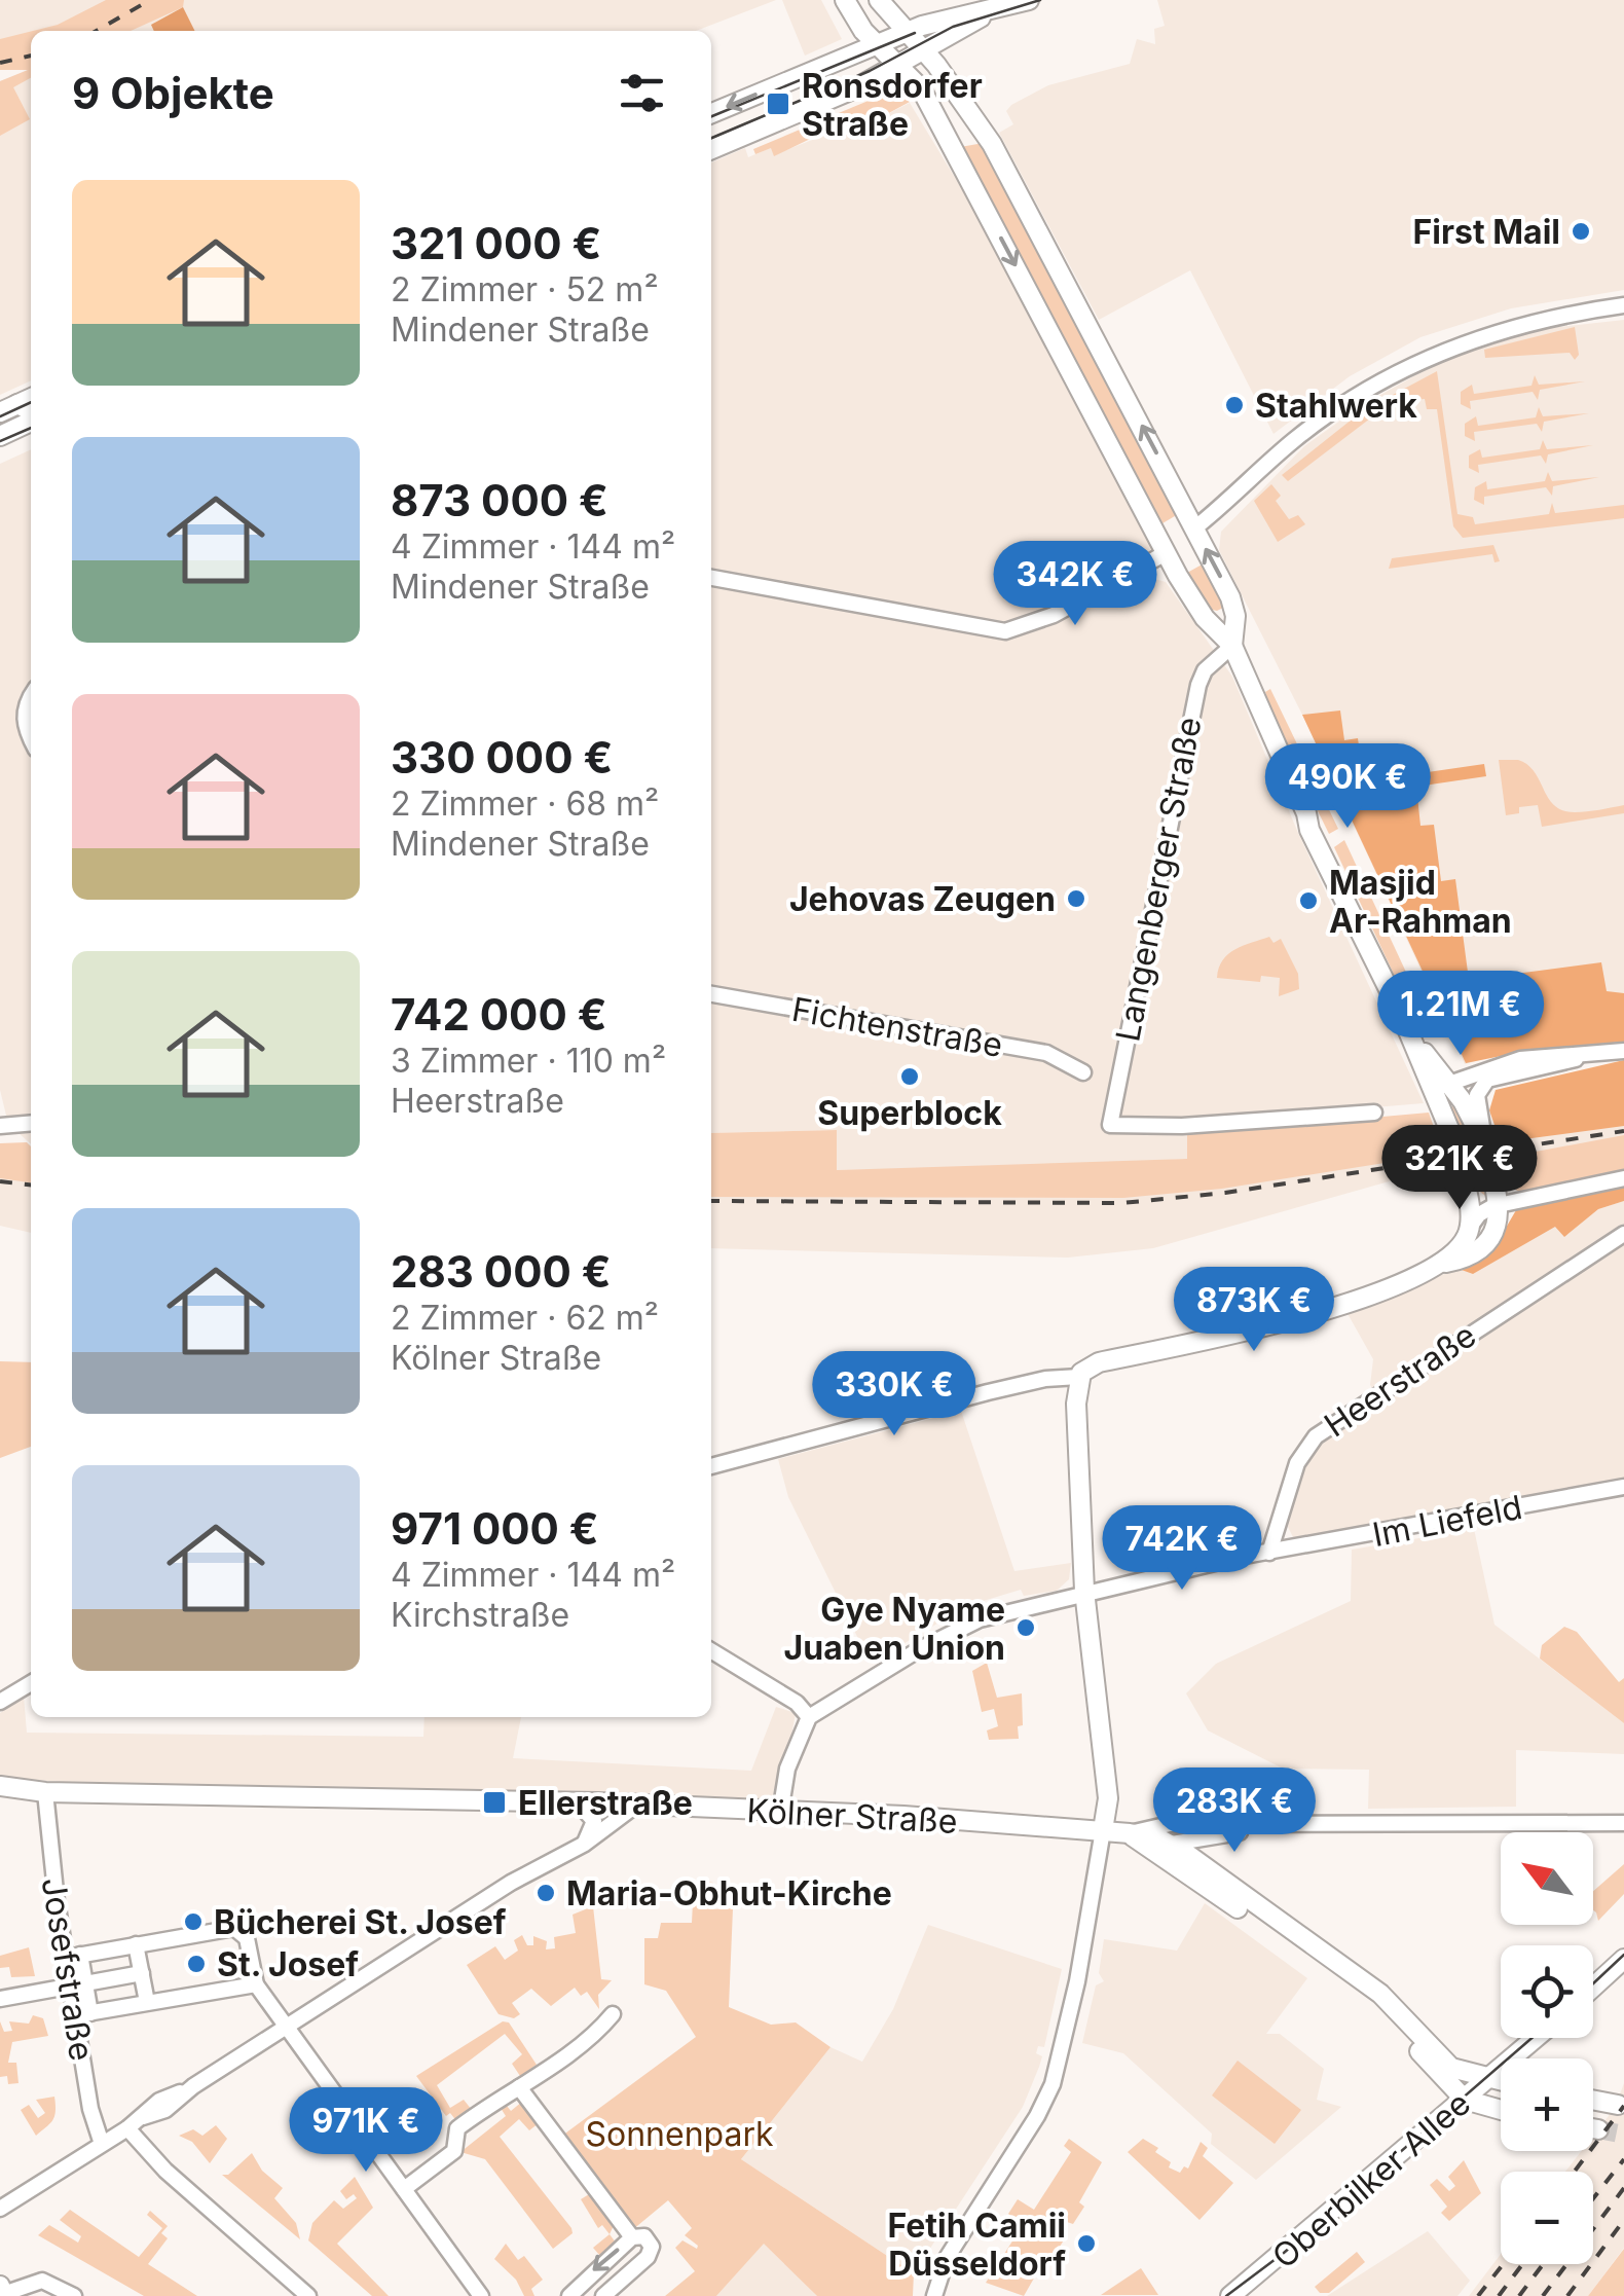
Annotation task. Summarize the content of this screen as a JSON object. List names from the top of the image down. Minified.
{"streets":{"main road":["Kölner Straße","Oberbilker Allee"],"street":["Langenberger Straße","Fichtenstraße","Heerstraße","Im Liefeld","Josefstraße"]},"crossings":[["Heerstraße","Im Liefeld"],["Kölner Straße","Josefstraße"]],"parks":["Sonnenpark"],"places":{"transit":["Ronsdorfer Straße","Ellerstraße"],"other":["First Mail","Stahlwerk","Jehovas Zeugen","Masjid Ar-Rahman","Superblock","Gye Nyame Juaben Union","Maria-Obhut-Kirche","Bücherei St. Josef","St. Josef","Fetih Camii Düsseldorf"]},"north":"top left","page":{"heading":"9 Objekte","list":[{"name":"321 000 €","note":"2 Zimmer · 52 m² · Mindener Straße"},{"name":"873 000 €","note":"4 Zimmer · 144 m² · Mindener Straße"},{"name":"330 000 €","note":"2 Zimmer · 68 m² · Mindener Straße"},{"name":"742 000 €","note":"3 Zimmer · 110 m² · Heerstraße"},{"name":"283 000 €","note":"2 Zimmer · 62 m² · Kölner Straße"},{"name":"971 000 €","note":"4 Zimmer · 144 m² · Kirchstraße"}],"price":["342K €","490K €","1.21M €","321K €","873K €","330K €","742K €","283K €","971K €"],"map_buttons":["+","−"]}}
